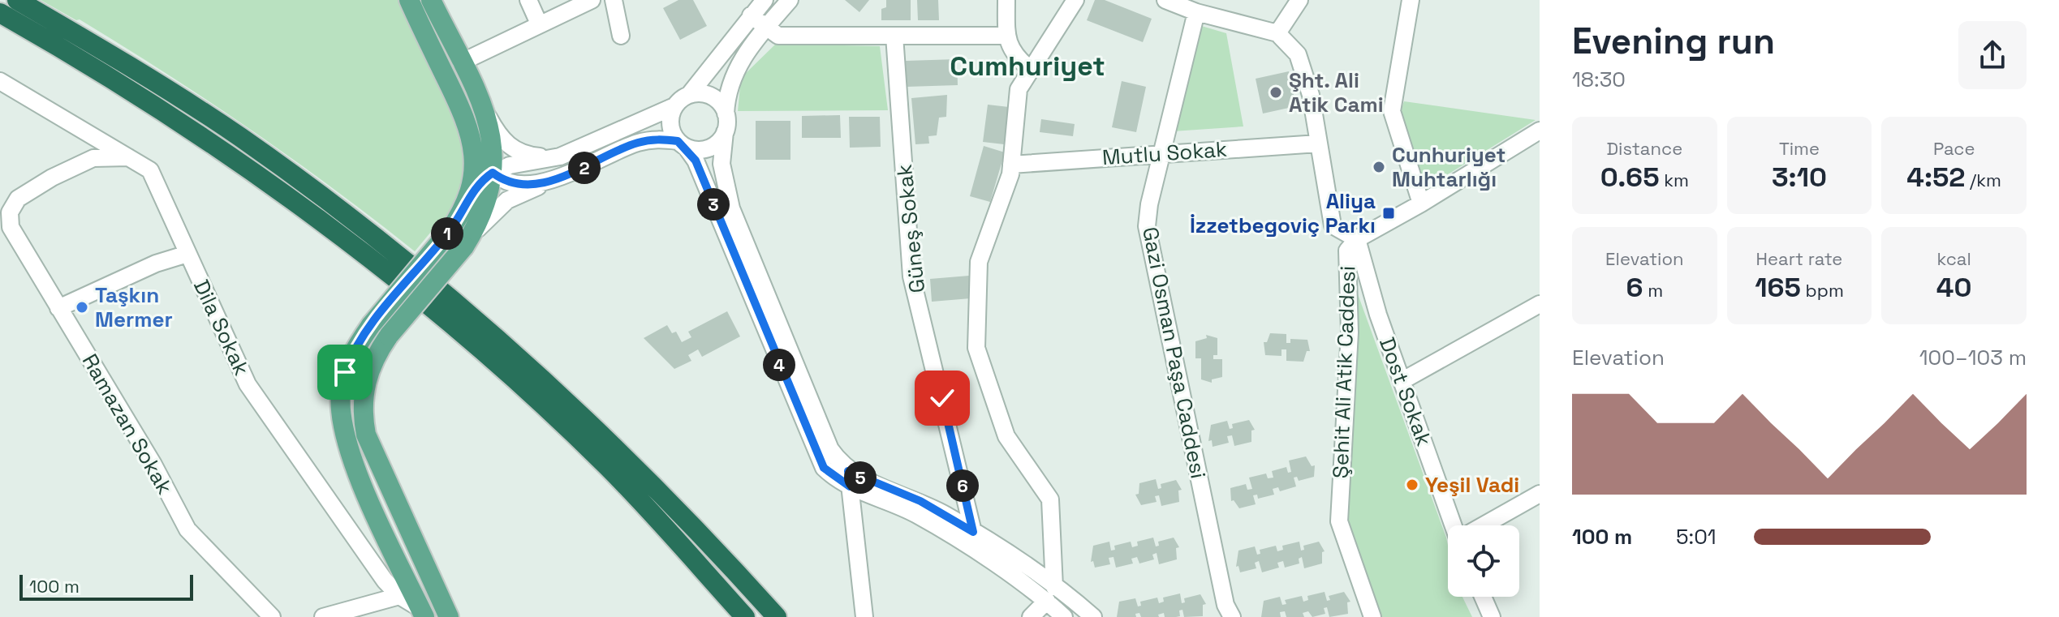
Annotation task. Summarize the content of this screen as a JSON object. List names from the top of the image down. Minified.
{"streets":{"street":["Mutlu Sokak","Güneş Sokak","Dila Sokak","Gazi Osman Paşa Caddesi","Şehit Ali Atik Caddesi","Dost Sokak","Ramazan Sokak"]},"crossings":[["Mutlu Sokak","Gazi Osman Paşa Caddesi"],["Mutlu Sokak","Şehit Ali Atik Caddesi"],["Dila Sokak","Ramazan Sokak"],["Şehit Ali Atik Caddesi","Dost Sokak"]],"districts":["Cumhuriyet"],"places":{"other":["Şht. Ali Atik Cami","Cunhuriyet Muhtarlığı","Taşkın Mermer","Yeşil Vadi"],"transit":["Aliya İzzetbegoviç Parkı"]},"scale_bar":"100 m","page":{"heading":["Evening run","18:30"],"stats":[["Distance","0.65 km"],["Time","3:10"],["Pace","4:52 /km"],["Elevation","6 m"],["Heart rate","165 bpm"],["kcal","40"]],"pins":["2","3","1","4","5","6"],"chart":["Elevation","100–103 m"],"list":[{"name":"100 m","note":"5:01"}],"scale":"100 m"}}
